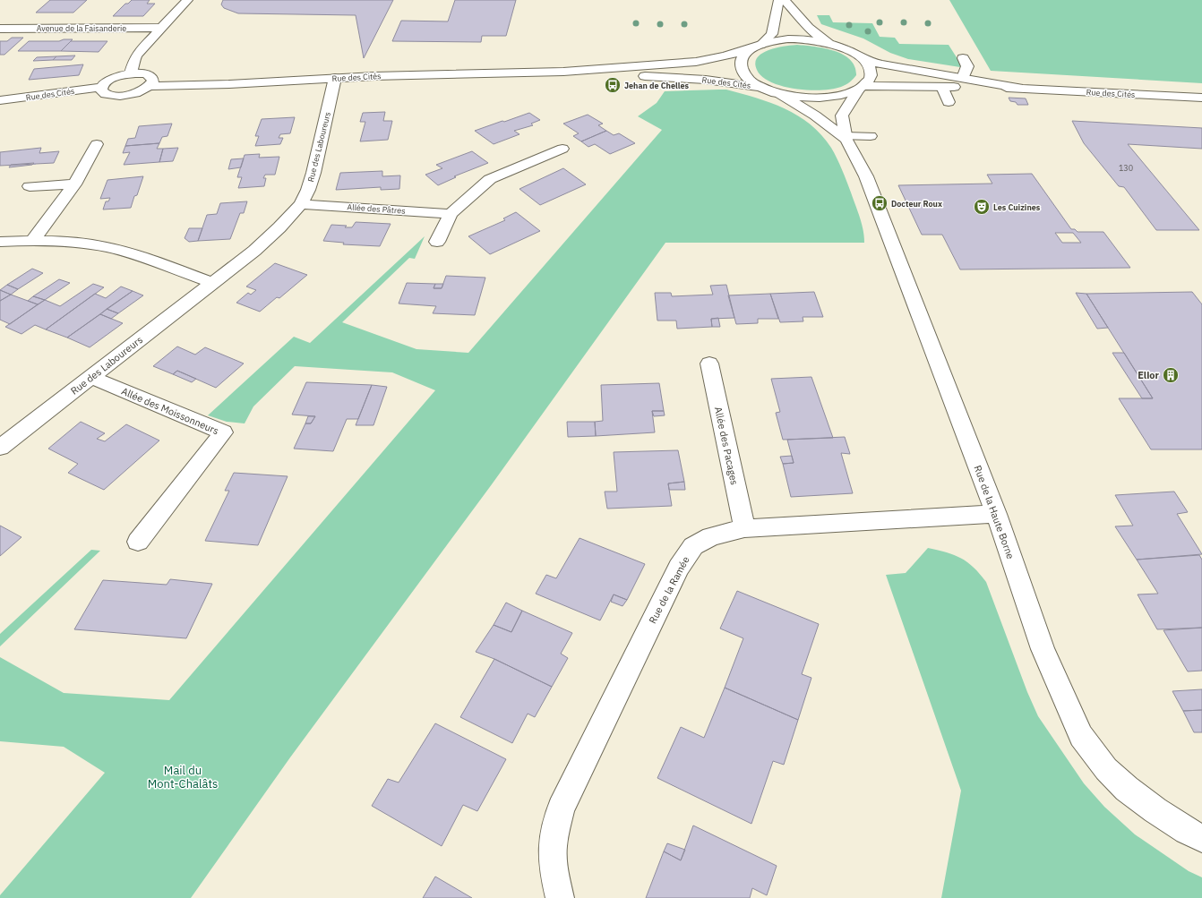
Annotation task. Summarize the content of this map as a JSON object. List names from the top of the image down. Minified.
{"streets":{"street":["Avenue de la Faisanderie","Rue des Cités","Rue des Laboureurs","Allée des Pâtres","Allée des Moissonneurs","Allée des Pacages","Rue de la Haute Borne","Rue de la Ramée"]},"crossings":[["Rue des Cités","Rue des Laboureurs"],["Rue des Cités","Rue de la Haute Borne"],["Rue des Laboureurs","Allée des Pâtres"],["Rue des Laboureurs","Allée des Moissonneurs"],["Allée des Pacages","Rue de la Ramée"],["Rue de la Haute Borne","Rue de la Ramée"]],"parks":["Mail du Mont-Chalâts"],"places":{"bus stop":["Jehan de Chelles","Docteur Roux"],"theatre":["Les Cuizines"],"building":["Elior"]},"house_numbers":["130"]}
